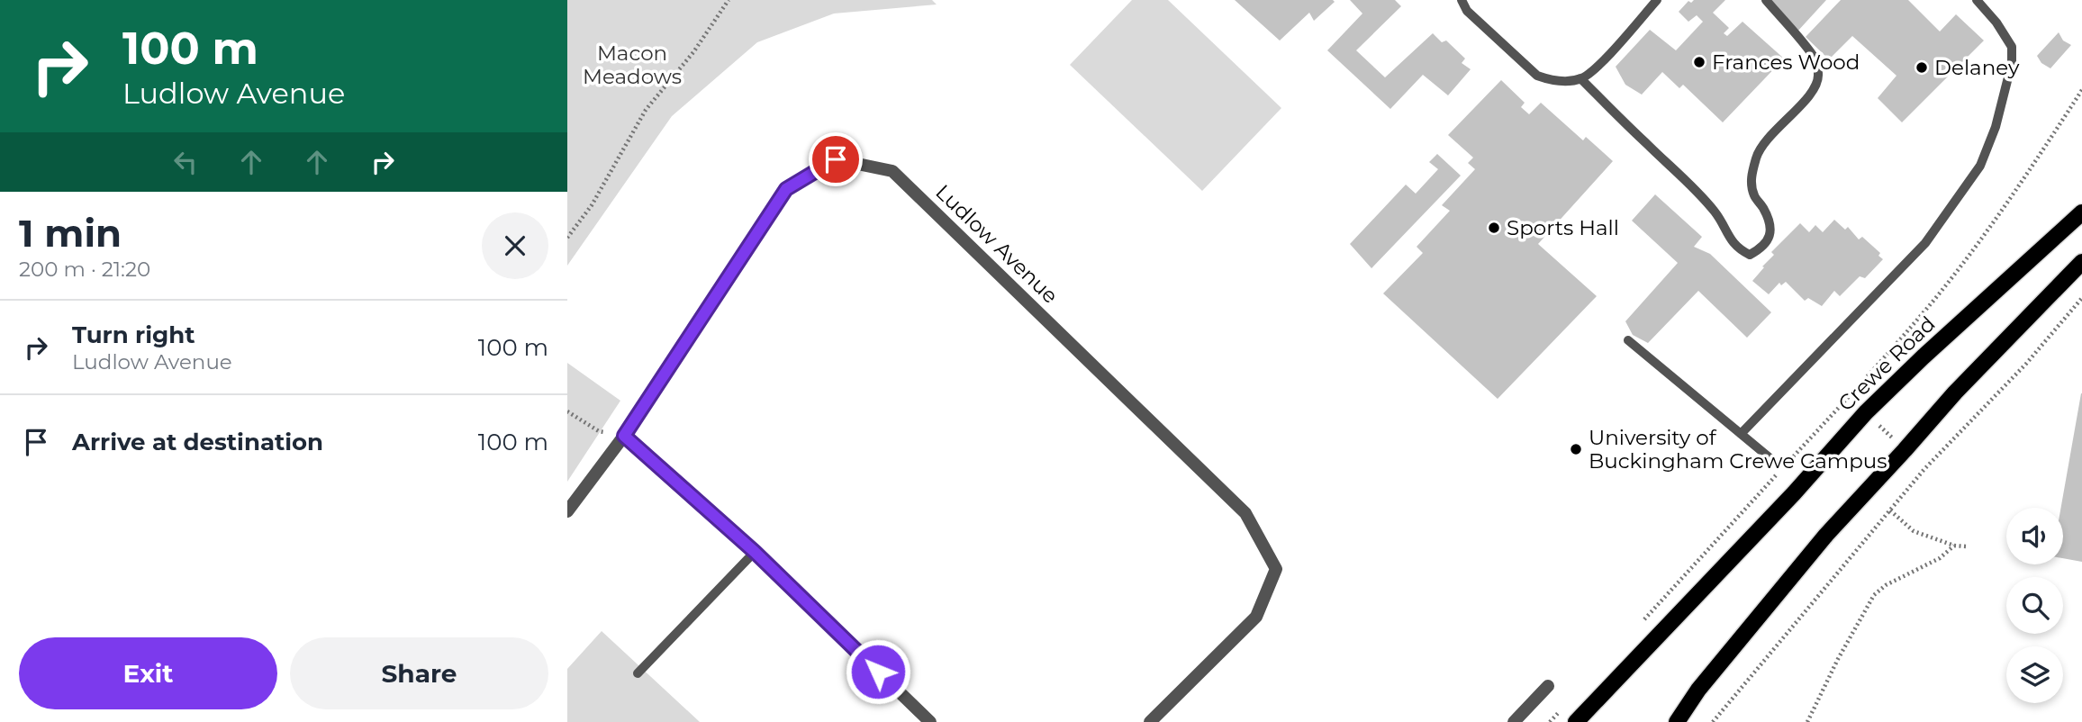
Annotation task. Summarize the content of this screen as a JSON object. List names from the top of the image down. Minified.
{"streets":{"main road":["Crewe Road"],"street":["Ludlow Avenue"]},"parks":["Macon Meadows"],"places":["Frances Wood","Delaney","Sports Hall","University of Buckingham Crewe Campus"],"page":{"turn":["100 m","Ludlow Avenue"],"heading":["1 min","200 m · 21:20"],"list":[{"name":"Turn right","note":"Ludlow Avenue","value":"100 m"},{"name":"Arrive at destination","value":"100 m"}],"buttons":["Exit","Share"]}}
